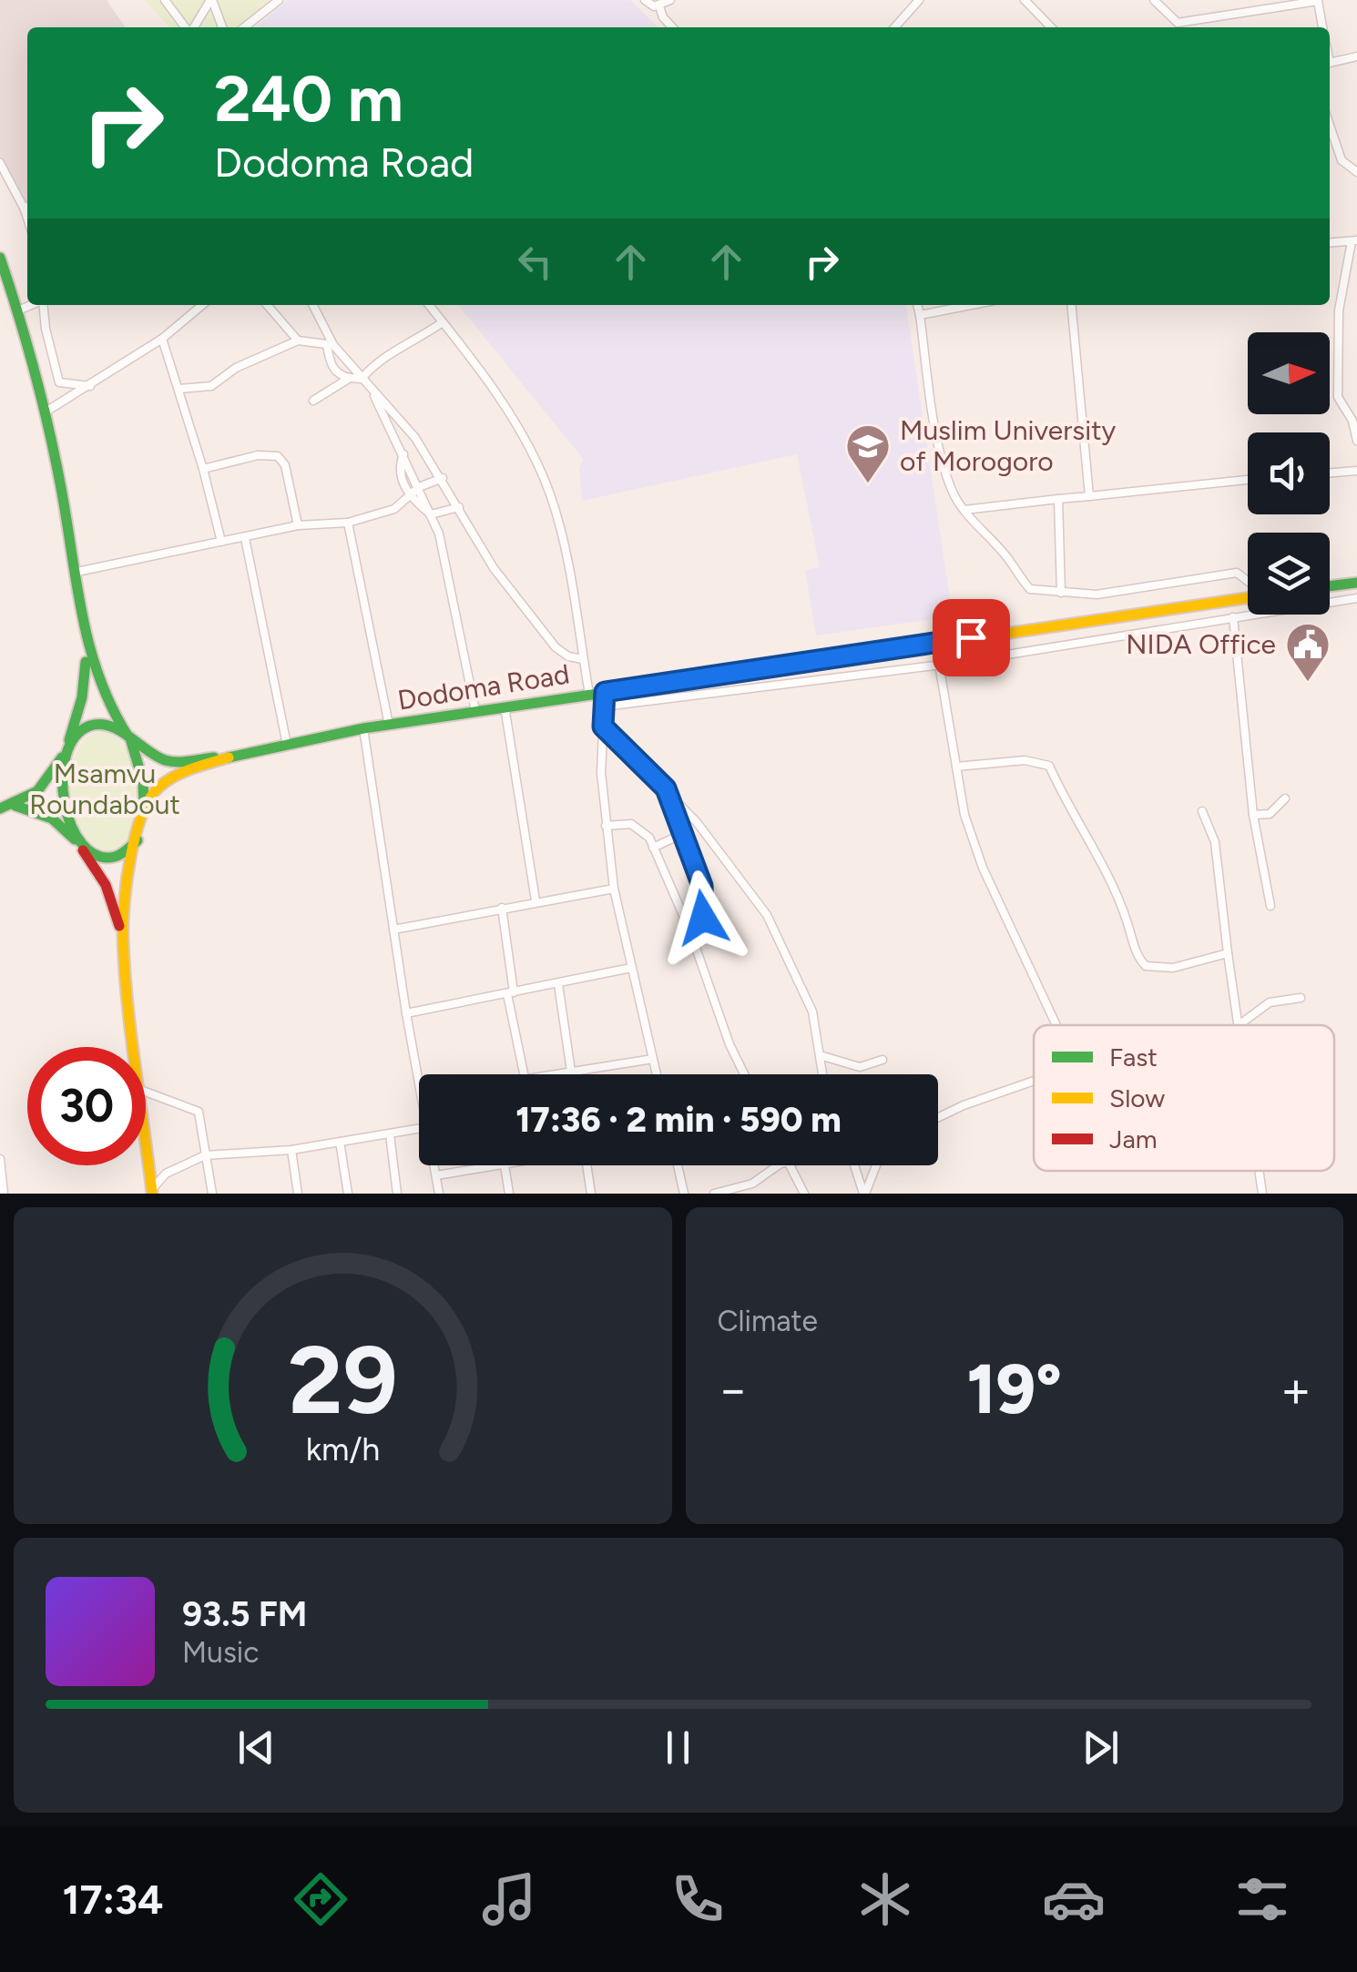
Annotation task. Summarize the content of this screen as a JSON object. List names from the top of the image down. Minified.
{"streets":{"main road":["Dodoma Road"]},"parks":["Msamvu Roundabout"],"places":{"school or university":["Muslim University of Morogoro"],"public building":["NIDA Office"]},"legend":["Fast","Slow","Jam"],"north":"right","page":{"turn":["240 m","Dodoma Road"],"limit":"30","trip":"17:36 · 2 min · 590 m","tile":"Climate","heat":["−","19°","+"],"song":["93.5 FM","Music"],"tabs":"17:34","gauge":["29","km/h"]}}
